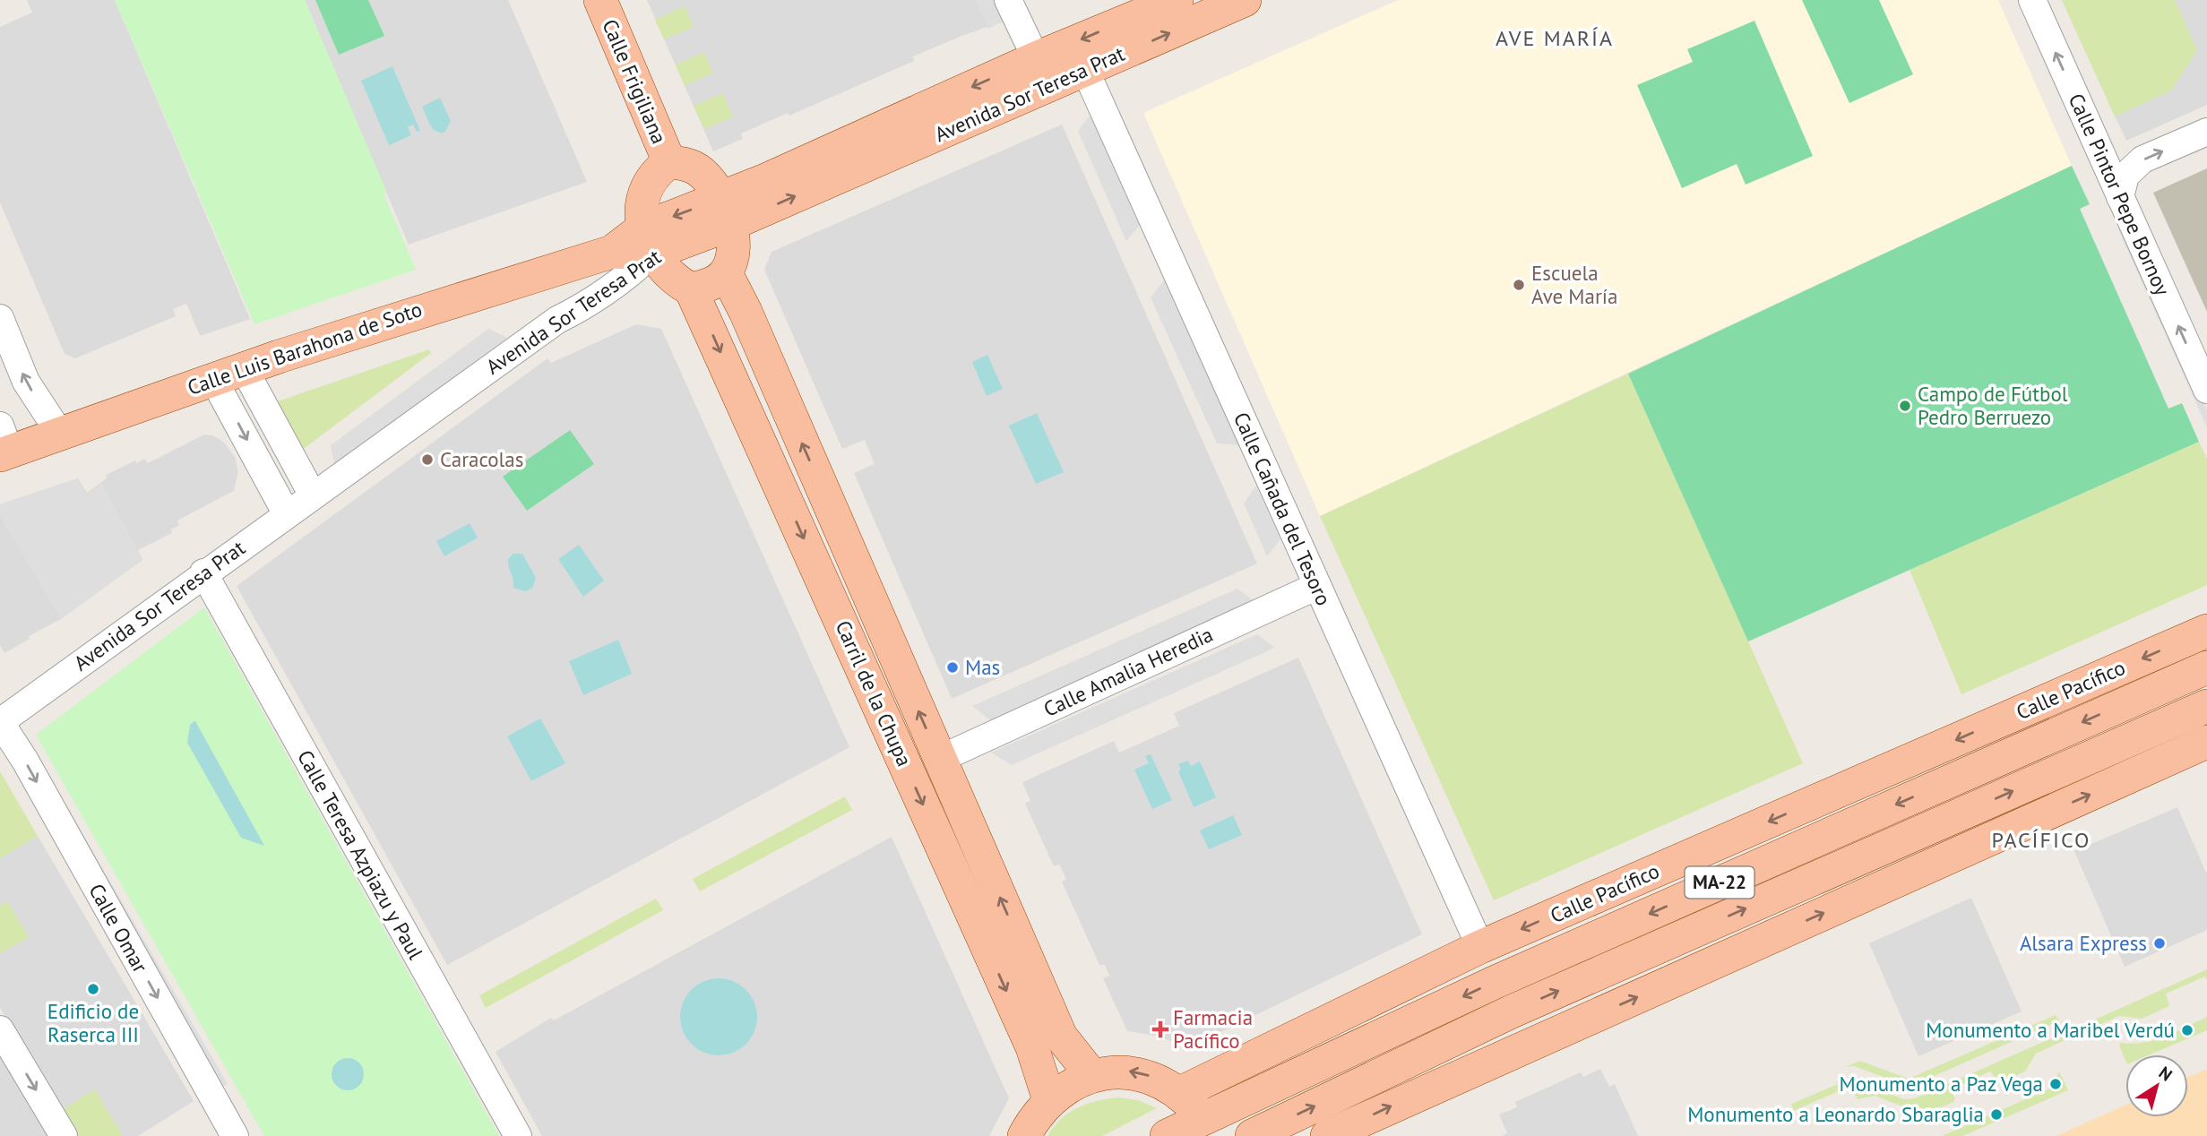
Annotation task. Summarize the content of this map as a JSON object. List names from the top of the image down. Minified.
{"streets":{"main road":["Calle Frigiliana","Avenida Sor Teresa Prat","Calle Luis Barahona de Soto","Calle Pacífico","Carril de la Chupa","MA-22"],"street":["Calle Pintor Pepe Bornoy","Calle Cañada del Tesoro","Calle Amalia Heredia","Calle Teresa Azpiazu y Paul","Calle Omar"]},"crossings":[["Avenida Sor Teresa Prat","Calle Luis Barahona de Soto"],["Avenida Sor Teresa Prat","Calle Cañada del Tesoro"],["Avenida Sor Teresa Prat","Calle Teresa Azpiazu y Paul"],["Avenida Sor Teresa Prat","Calle Omar"],["Calle Cañada del Tesoro","Calle Amalia Heredia"],["Calle Cañada del Tesoro","Calle Pacífico"],["Calle Amalia Heredia","Carril de la Chupa"]],"one_way":["Calle Pintor Pepe Bornoy","Calle Omar"],"districts":["AVE MARÍA","PACÍFICO"],"places":{"other":["Escuela Ave María","Campo de Fútbol Pedro Berruezo","Caracolas","Mas","Alsara Express","Edificio de Raserca III","Monumento a Maribel Verdú","Monumento a Paz Vega","Monumento a Leonardo Sbaraglia"],"health":["Farmacia Pacífico"]},"north":"top right"}
